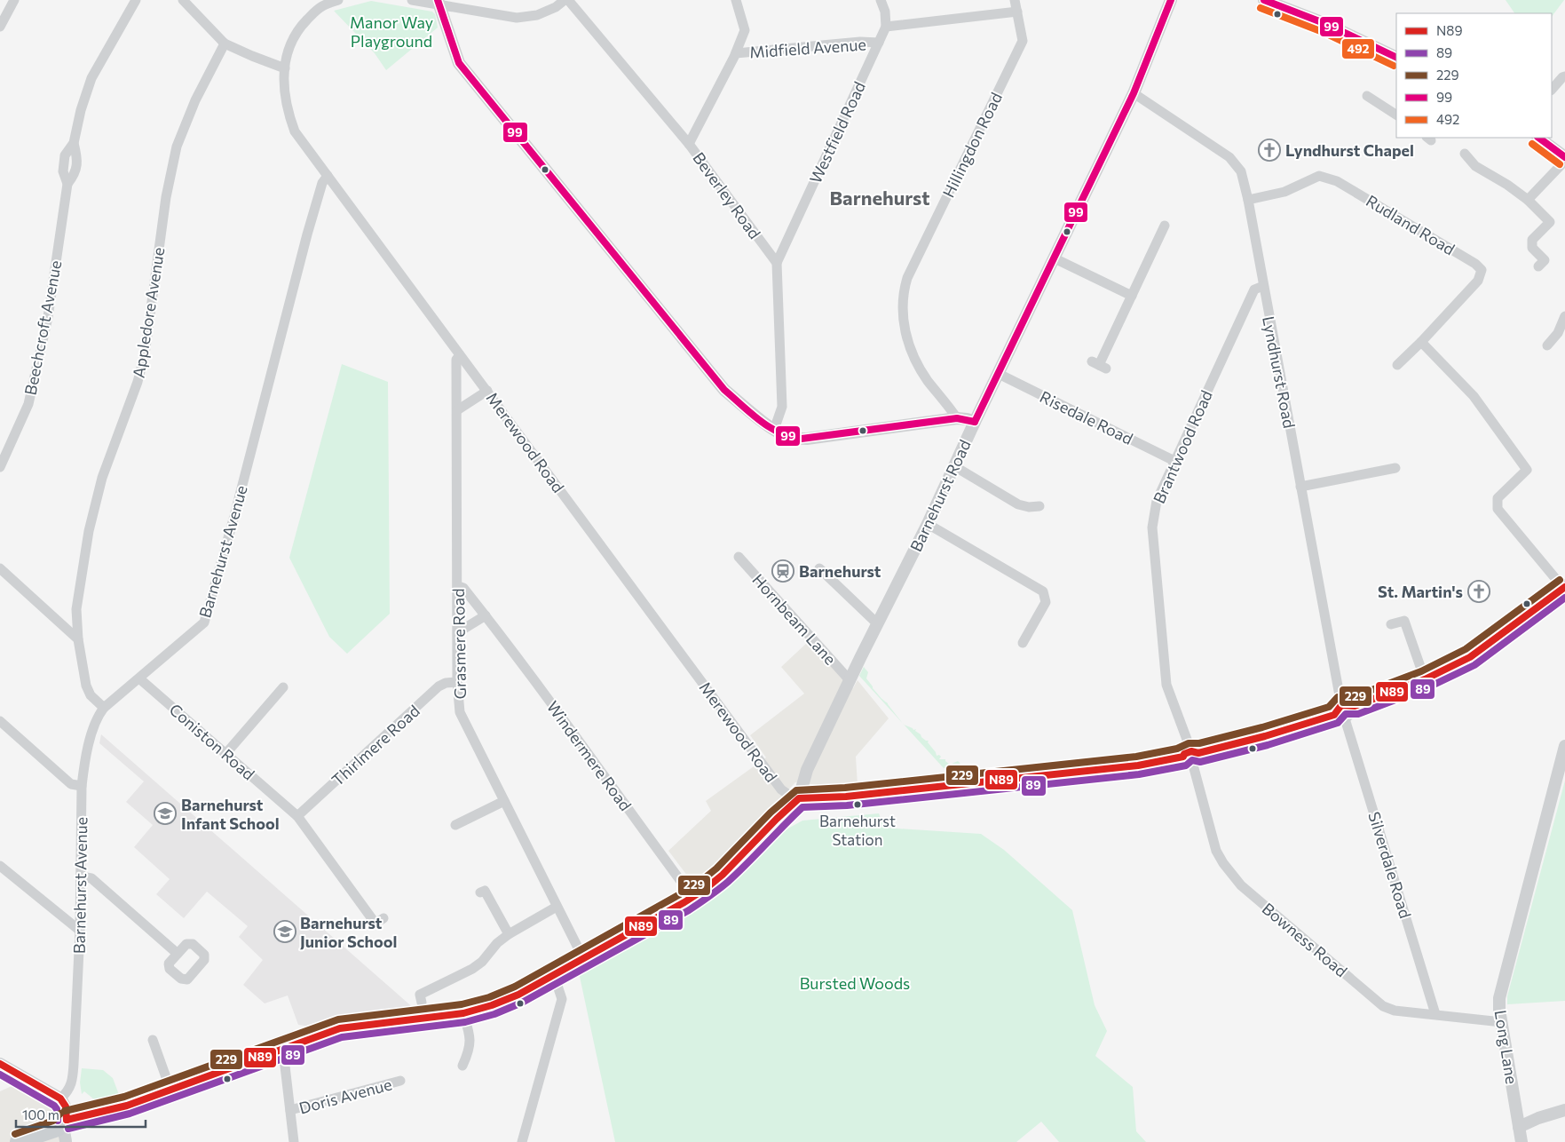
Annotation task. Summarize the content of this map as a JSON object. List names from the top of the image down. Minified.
{"streets":{"street":["Midfield Avenue","Westfield Road","Hillingdon Road","Beverley Road","Rudland Road","Appledore Avenue","Beechcroft Avenue","Lyndhurst Road","Risedale Road","Merewood Road","Brantwood Road","Barnehurst Road","Barnehurst Avenue","Hornbeam Lane","Grasmere Road","Coniston Road","Thirlmere Road","Windermere Road","Silverdale Road","Bowness Road","Long Lane","Doris Avenue"]},"crossings":[["Midfield Avenue","Westfield Road"],["Midfield Avenue","Hillingdon Road"],["Westfield Road","Beverley Road"],["Rudland Road","Lyndhurst Road"],["Appledore Avenue","Barnehurst Avenue"],["Lyndhurst Road","Brantwood Road"],["Lyndhurst Road","Barnehurst Road"],["Lyndhurst Road","Silverdale Road"],["Risedale Road","Brantwood Road"],["Risedale Road","Barnehurst Road"],["Merewood Road","Barnehurst Road"],["Merewood Road","Barnehurst Avenue"],["Merewood Road","Grasmere Road"],["Brantwood Road","Bowness Road"],["Barnehurst Road","Hornbeam Lane"],["Barnehurst Avenue","Coniston Road"],["Grasmere Road","Thirlmere Road"],["Grasmere Road","Windermere Road"],["Coniston Road","Thirlmere Road"],["Silverdale Road","Bowness Road"],["Bowness Road","Long Lane"]],"districts":["Barnehurst"],"parks":["Manor Way Playground","Bursted Woods"],"places":{"church":["Lyndhurst Chapel","St. Martin's"],"station":["Barnehurst"],"other":["Barnehurst Station"],"school or university":["Barnehurst Infant School","Barnehurst Junior School"]},"lines":["transit line 99","transit line 492","transit line 229","transit line N89","transit line 89"],"legend":["N89","89","229","99","492"],"scale_bar":"100 m"}
